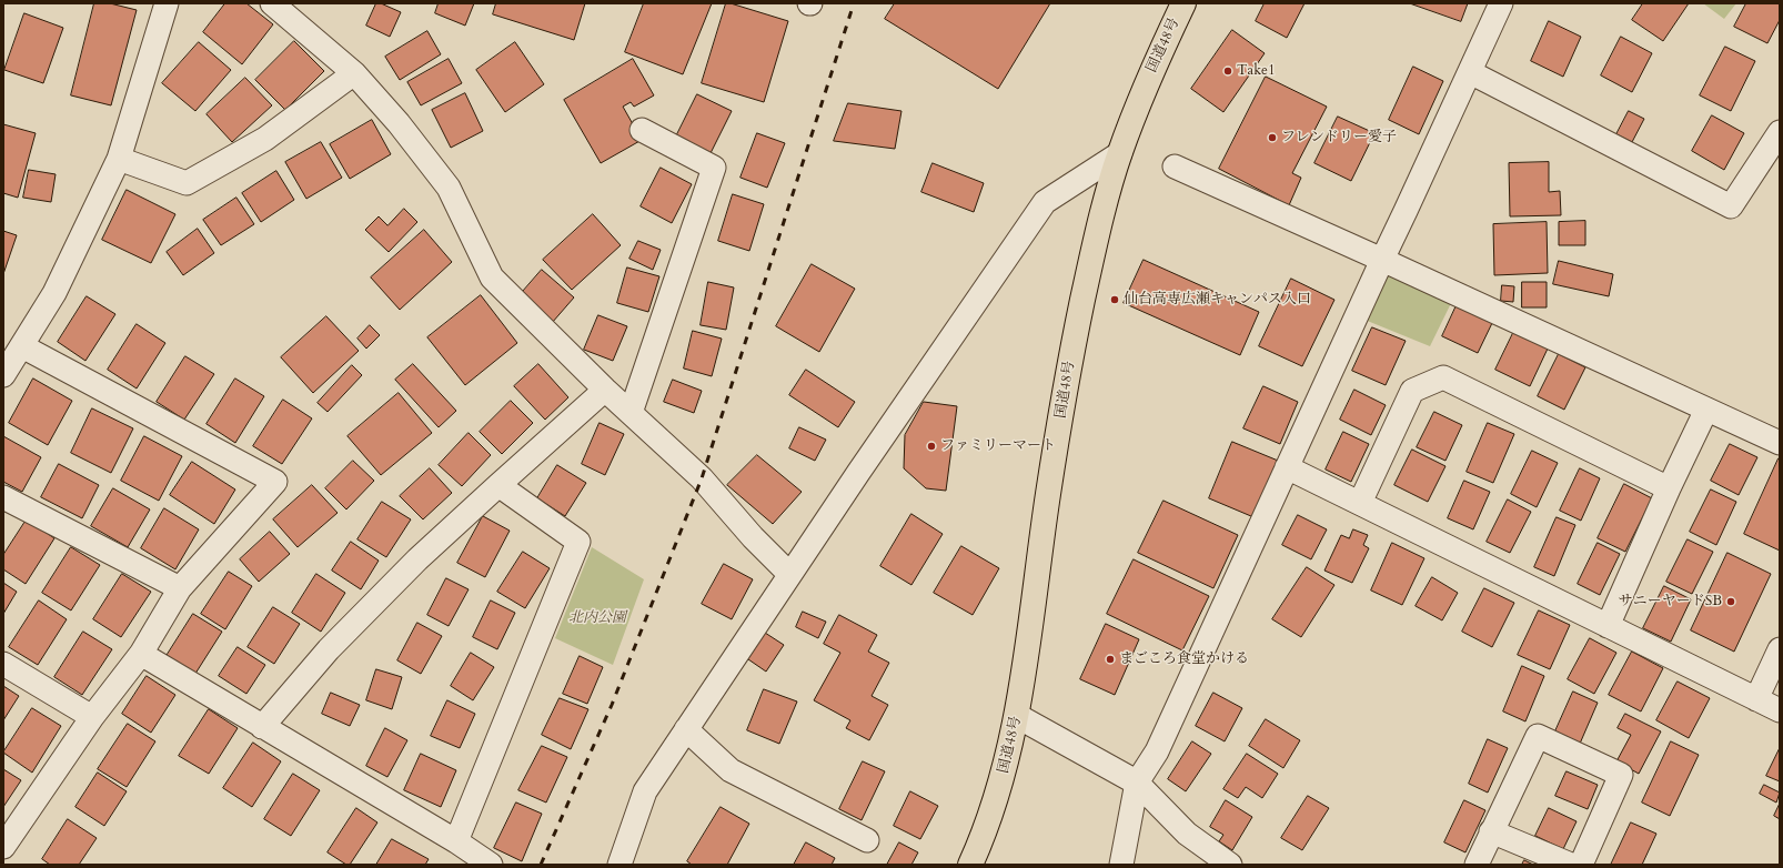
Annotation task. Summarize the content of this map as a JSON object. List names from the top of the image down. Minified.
{"streets":{"highway":["国道48号"]},"parks":["北内公園"],"places":["Take1","フレンドリー愛子","仙台高専広瀬キャンパス入口","ファミリーマート","サニーヤードSB","まごころ食堂かける"]}
